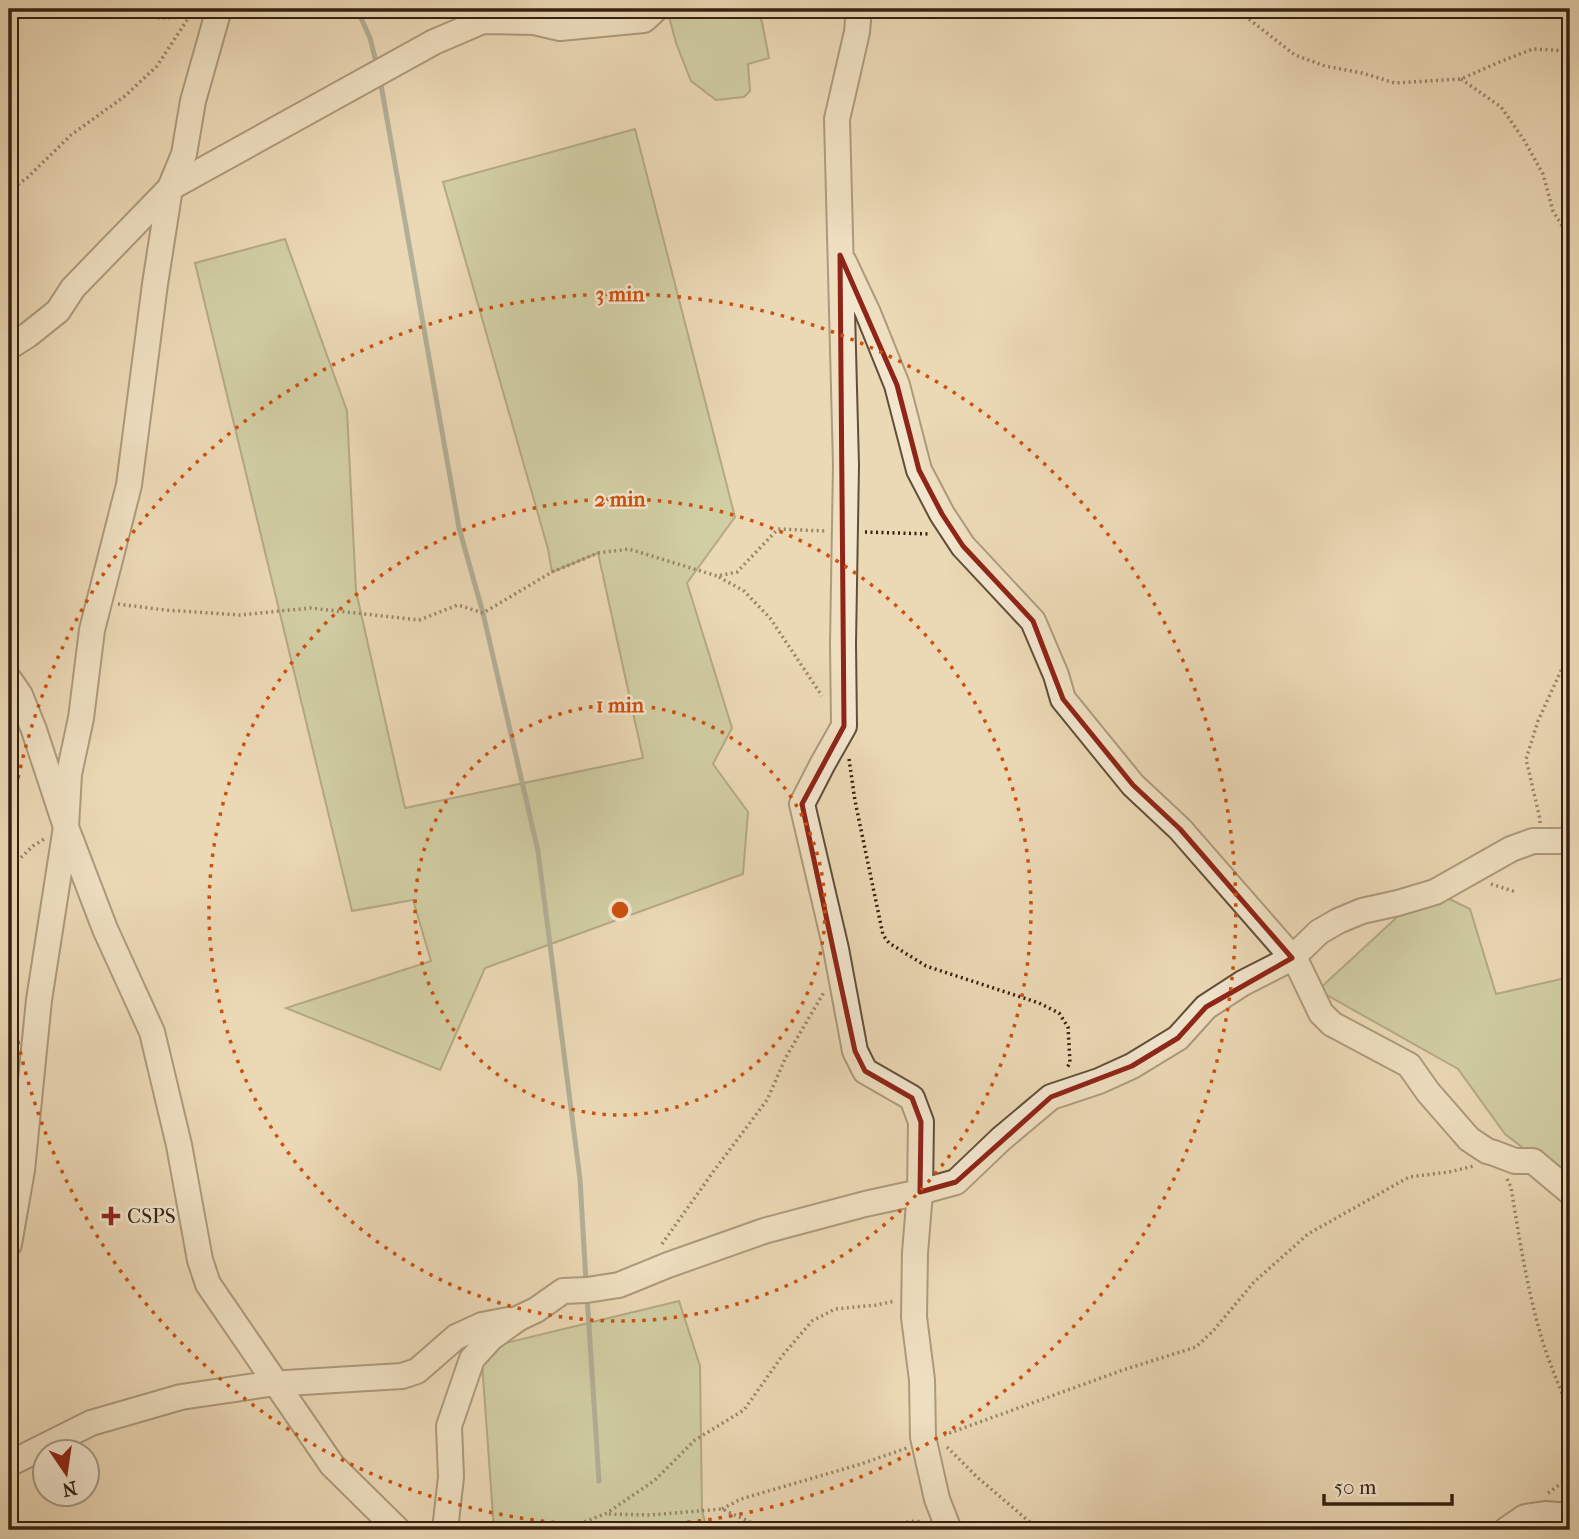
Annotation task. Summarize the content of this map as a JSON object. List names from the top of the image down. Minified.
{"places":{"health":["CSPS"]},"scale_bar":"50 m","north":"bottom","rings":["3 min","2 min","1 min"]}
